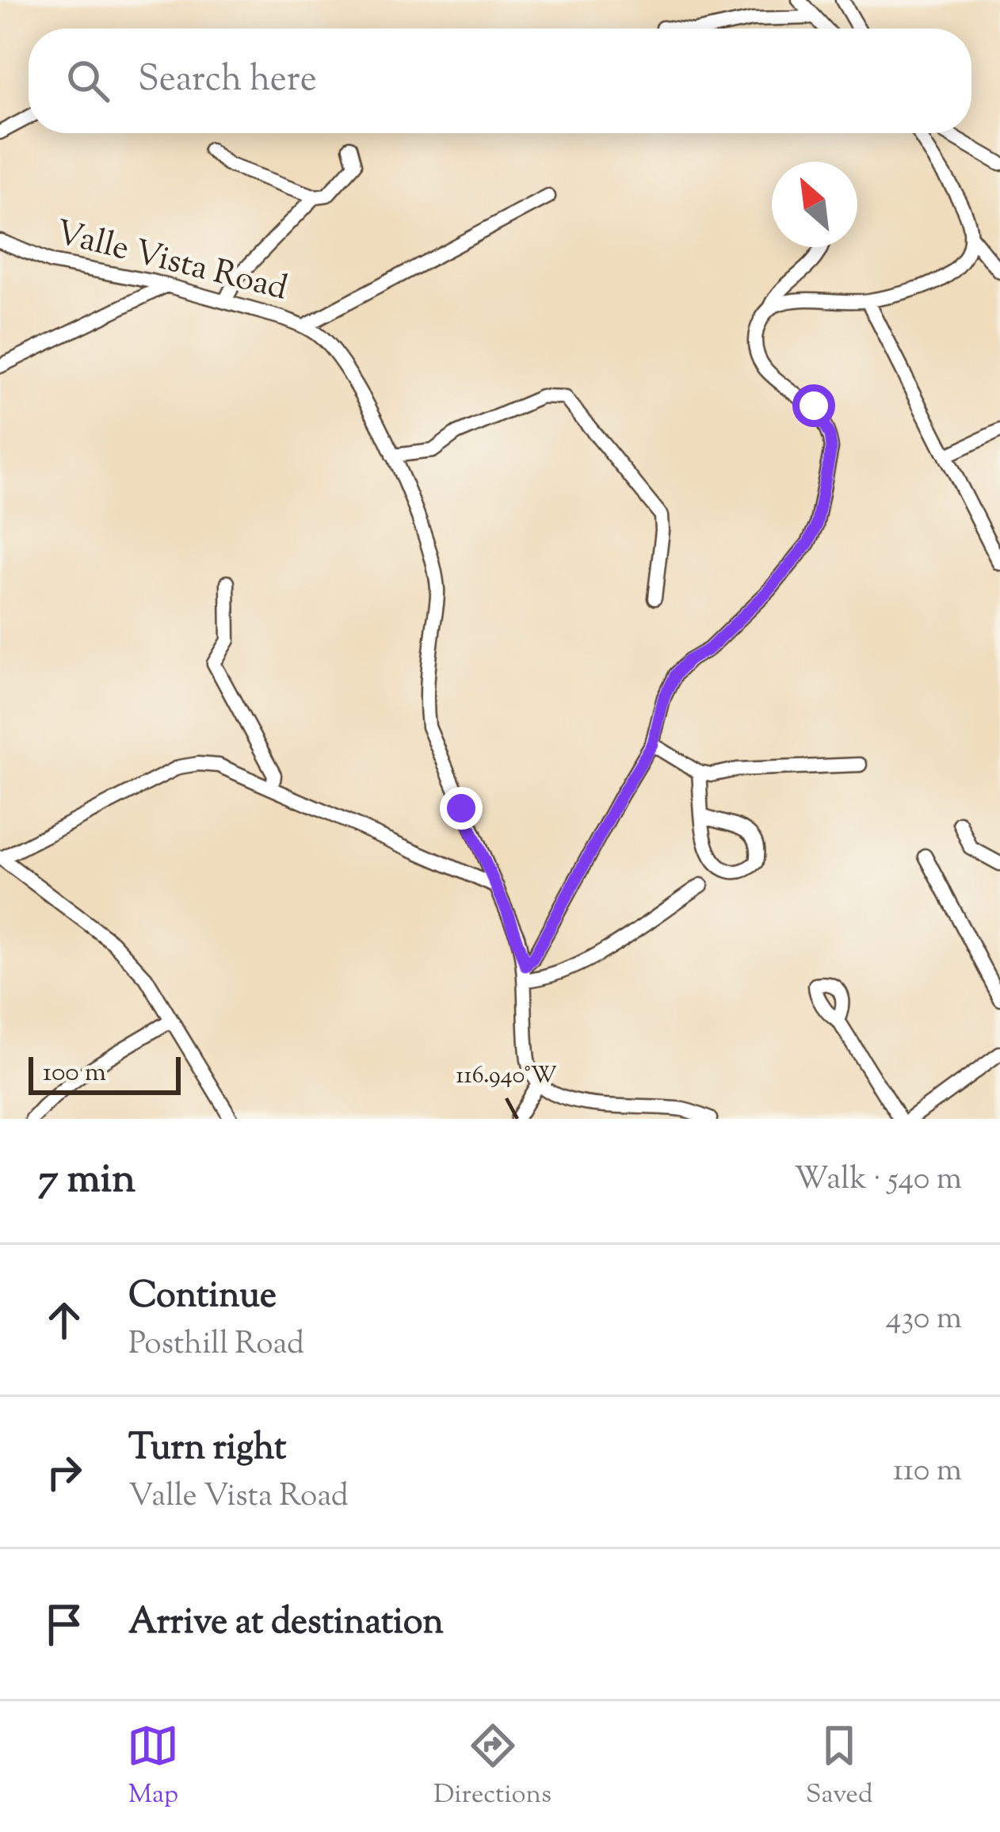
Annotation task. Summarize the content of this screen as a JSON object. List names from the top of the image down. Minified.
{"streets":{"street":["Valle Vista Road"]},"scale_bar":"100 m","north":"top left","page":{"search":"Search here","scale":"100 m","heading":["7 min","Walk · 540 m"],"list":[["Continue","Posthill Road","430 m"],["Turn right","Valle Vista Road","110 m"],"Arrive at destination"],"nav":["Map","Directions","Saved"]},"coordinates":["116.940°W"]}
